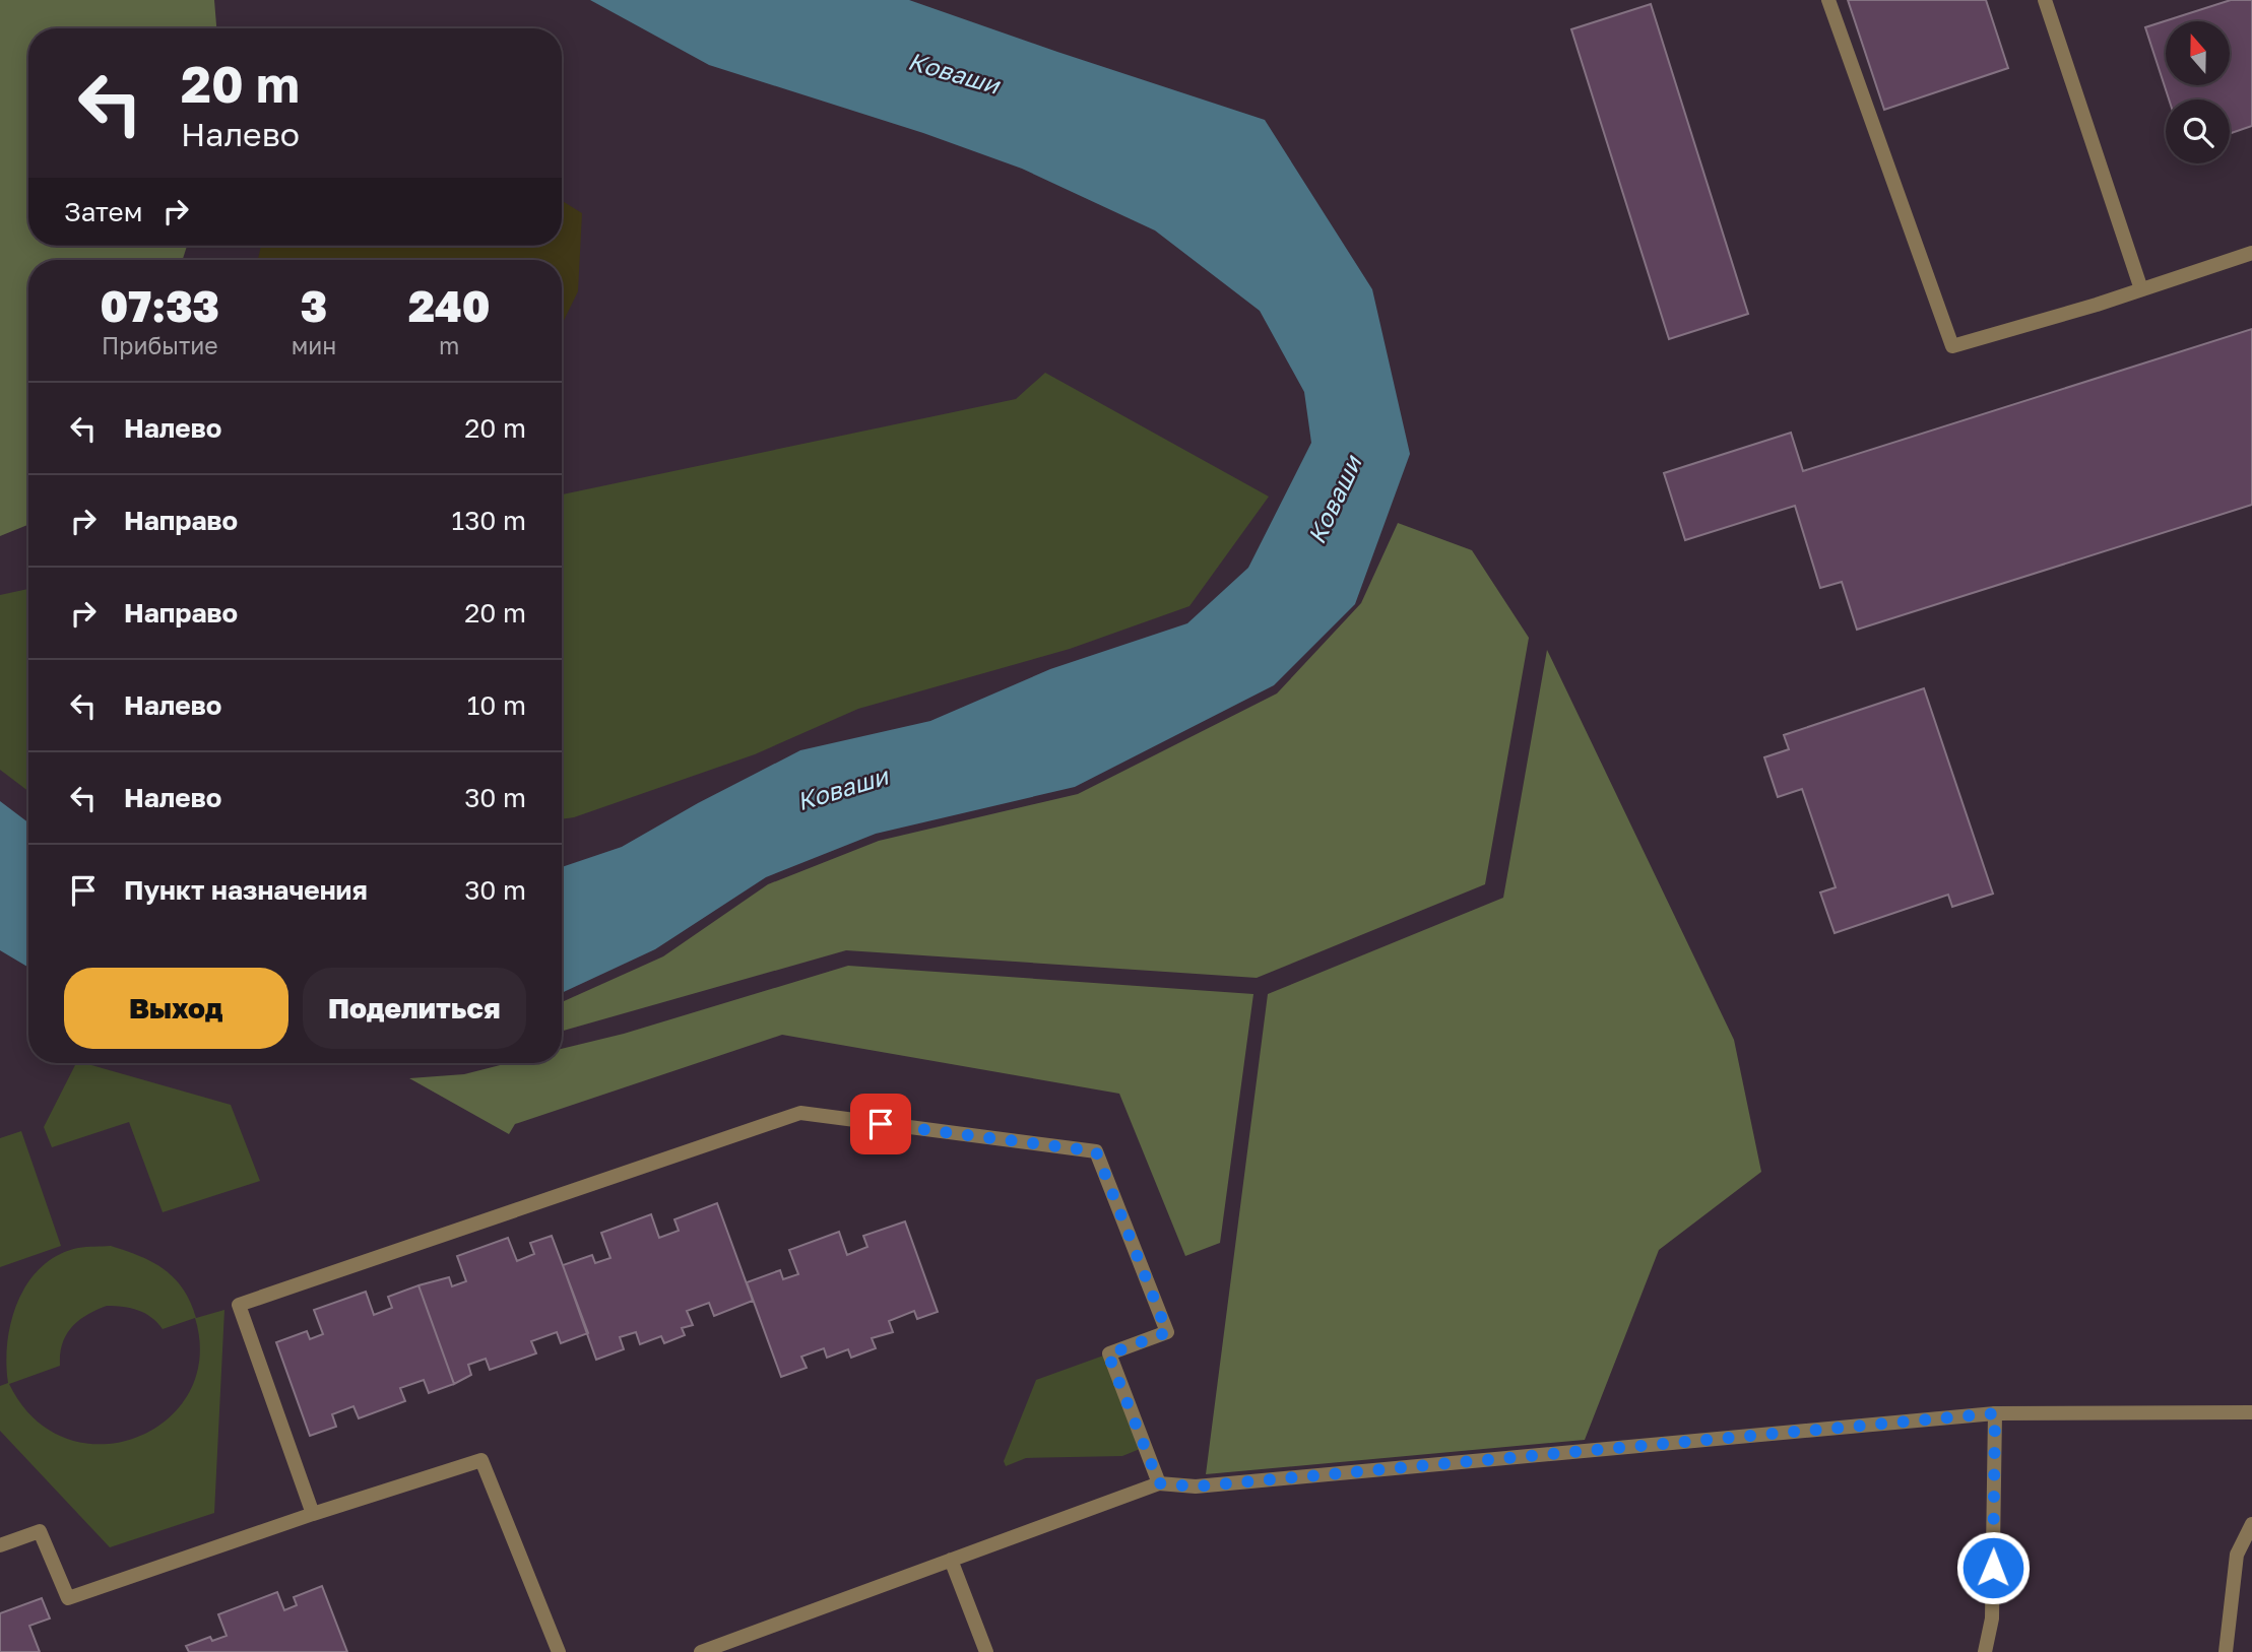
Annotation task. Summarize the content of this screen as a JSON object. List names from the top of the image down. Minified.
{"water":["Коваши"],"north":"top","page":{"turn":["20 m","Налево"],"then":"Затем","eta":["07:33","Прибытие","3","мин","240","m"],"list":[{"name":"Налево","value":"20 m"},{"name":"Направо","value":"130 m"},{"name":"Направо","value":"20 m"},{"name":"Налево","value":"10 m"},{"name":"Налево","value":"30 m"},{"name":"Пункт назначения","value":"30 m"}],"buttons":["Выход","Поделиться"]}}
